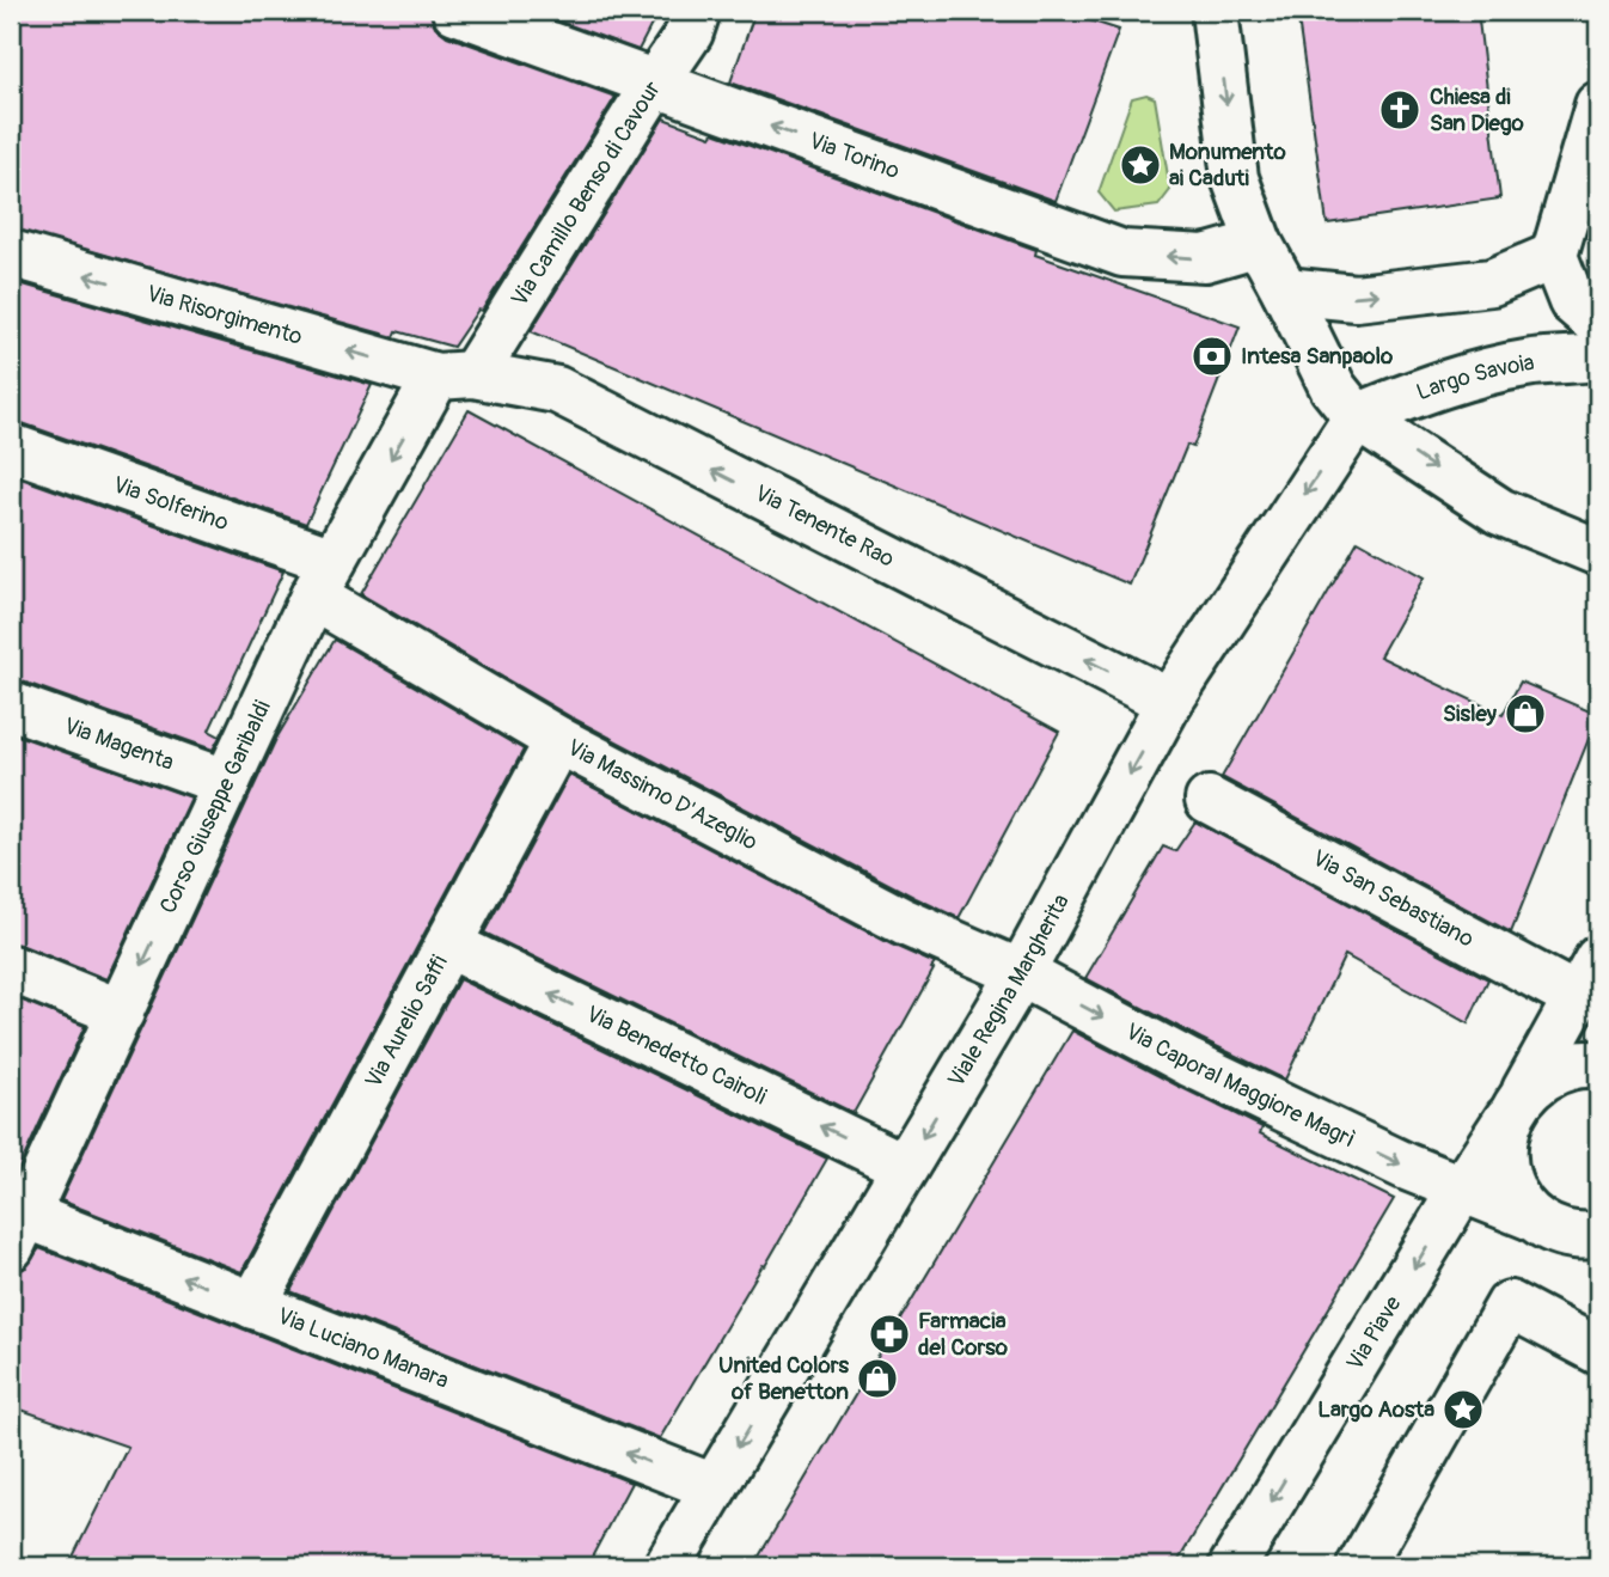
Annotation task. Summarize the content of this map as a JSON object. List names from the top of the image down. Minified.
{"streets":{"street":["Via Torino","Via Camillo Benso di Cavour","Via Risorgimento","Largo Savoia","Via Solferino","Via Tenente Rao","Via Magenta","Via Massimo D'Azeglio","Corso Giuseppe Garibaldi","Via San Sebastiano","Viale Regina Margherita","Via Aurelio Saffi","Via Benedetto Cairoli","Via Caporal Maggiore Magrì","Via Piave","Via Luciano Manara"]},"crossings":[["Via Torino","Via Camillo Benso di Cavour"],["Via Camillo Benso di Cavour","Via Risorgimento"],["Via Camillo Benso di Cavour","Via Tenente Rao"],["Via Camillo Benso di Cavour","Corso Giuseppe Garibaldi"],["Via Risorgimento","Via Tenente Rao"],["Via Risorgimento","Corso Giuseppe Garibaldi"],["Largo Savoia","Viale Regina Margherita"],["Via Solferino","Via Massimo D'Azeglio"],["Via Solferino","Corso Giuseppe Garibaldi"],["Via Tenente Rao","Corso Giuseppe Garibaldi"],["Via Tenente Rao","Viale Regina Margherita"],["Via Magenta","Corso Giuseppe Garibaldi"],["Via Massimo D'Azeglio","Corso Giuseppe Garibaldi"],["Via Massimo D'Azeglio","Viale Regina Margherita"],["Via Massimo D'Azeglio","Via Aurelio Saffi"],["Via Massimo D'Azeglio","Via Caporal Maggiore Magrì"],["Corso Giuseppe Garibaldi","Via Luciano Manara"],["Via San Sebastiano","Via Piave"],["Viale Regina Margherita","Via Benedetto Cairoli"],["Viale Regina Margherita","Via Caporal Maggiore Magrì"],["Viale Regina Margherita","Via Luciano Manara"],["Via Aurelio Saffi","Via Benedetto Cairoli"],["Via Aurelio Saffi","Via Luciano Manara"],["Via Caporal Maggiore Magrì","Via Piave"]],"one_way":["Via Torino","Via Risorgimento","Via Tenente Rao","Corso Giuseppe Garibaldi","Viale Regina Margherita","Via Benedetto Cairoli","Via Caporal Maggiore Magrì","Via Piave","Via Luciano Manara"],"places":{"church":["Chiesa di San Diego"],"place":["Monumento ai Caduti","Largo Aosta"],"bank":["Intesa Sanpaolo"],"shop":["Sisley","United Colors of Benetton"],"pharmacy":["Farmacia del Corso"]}}
